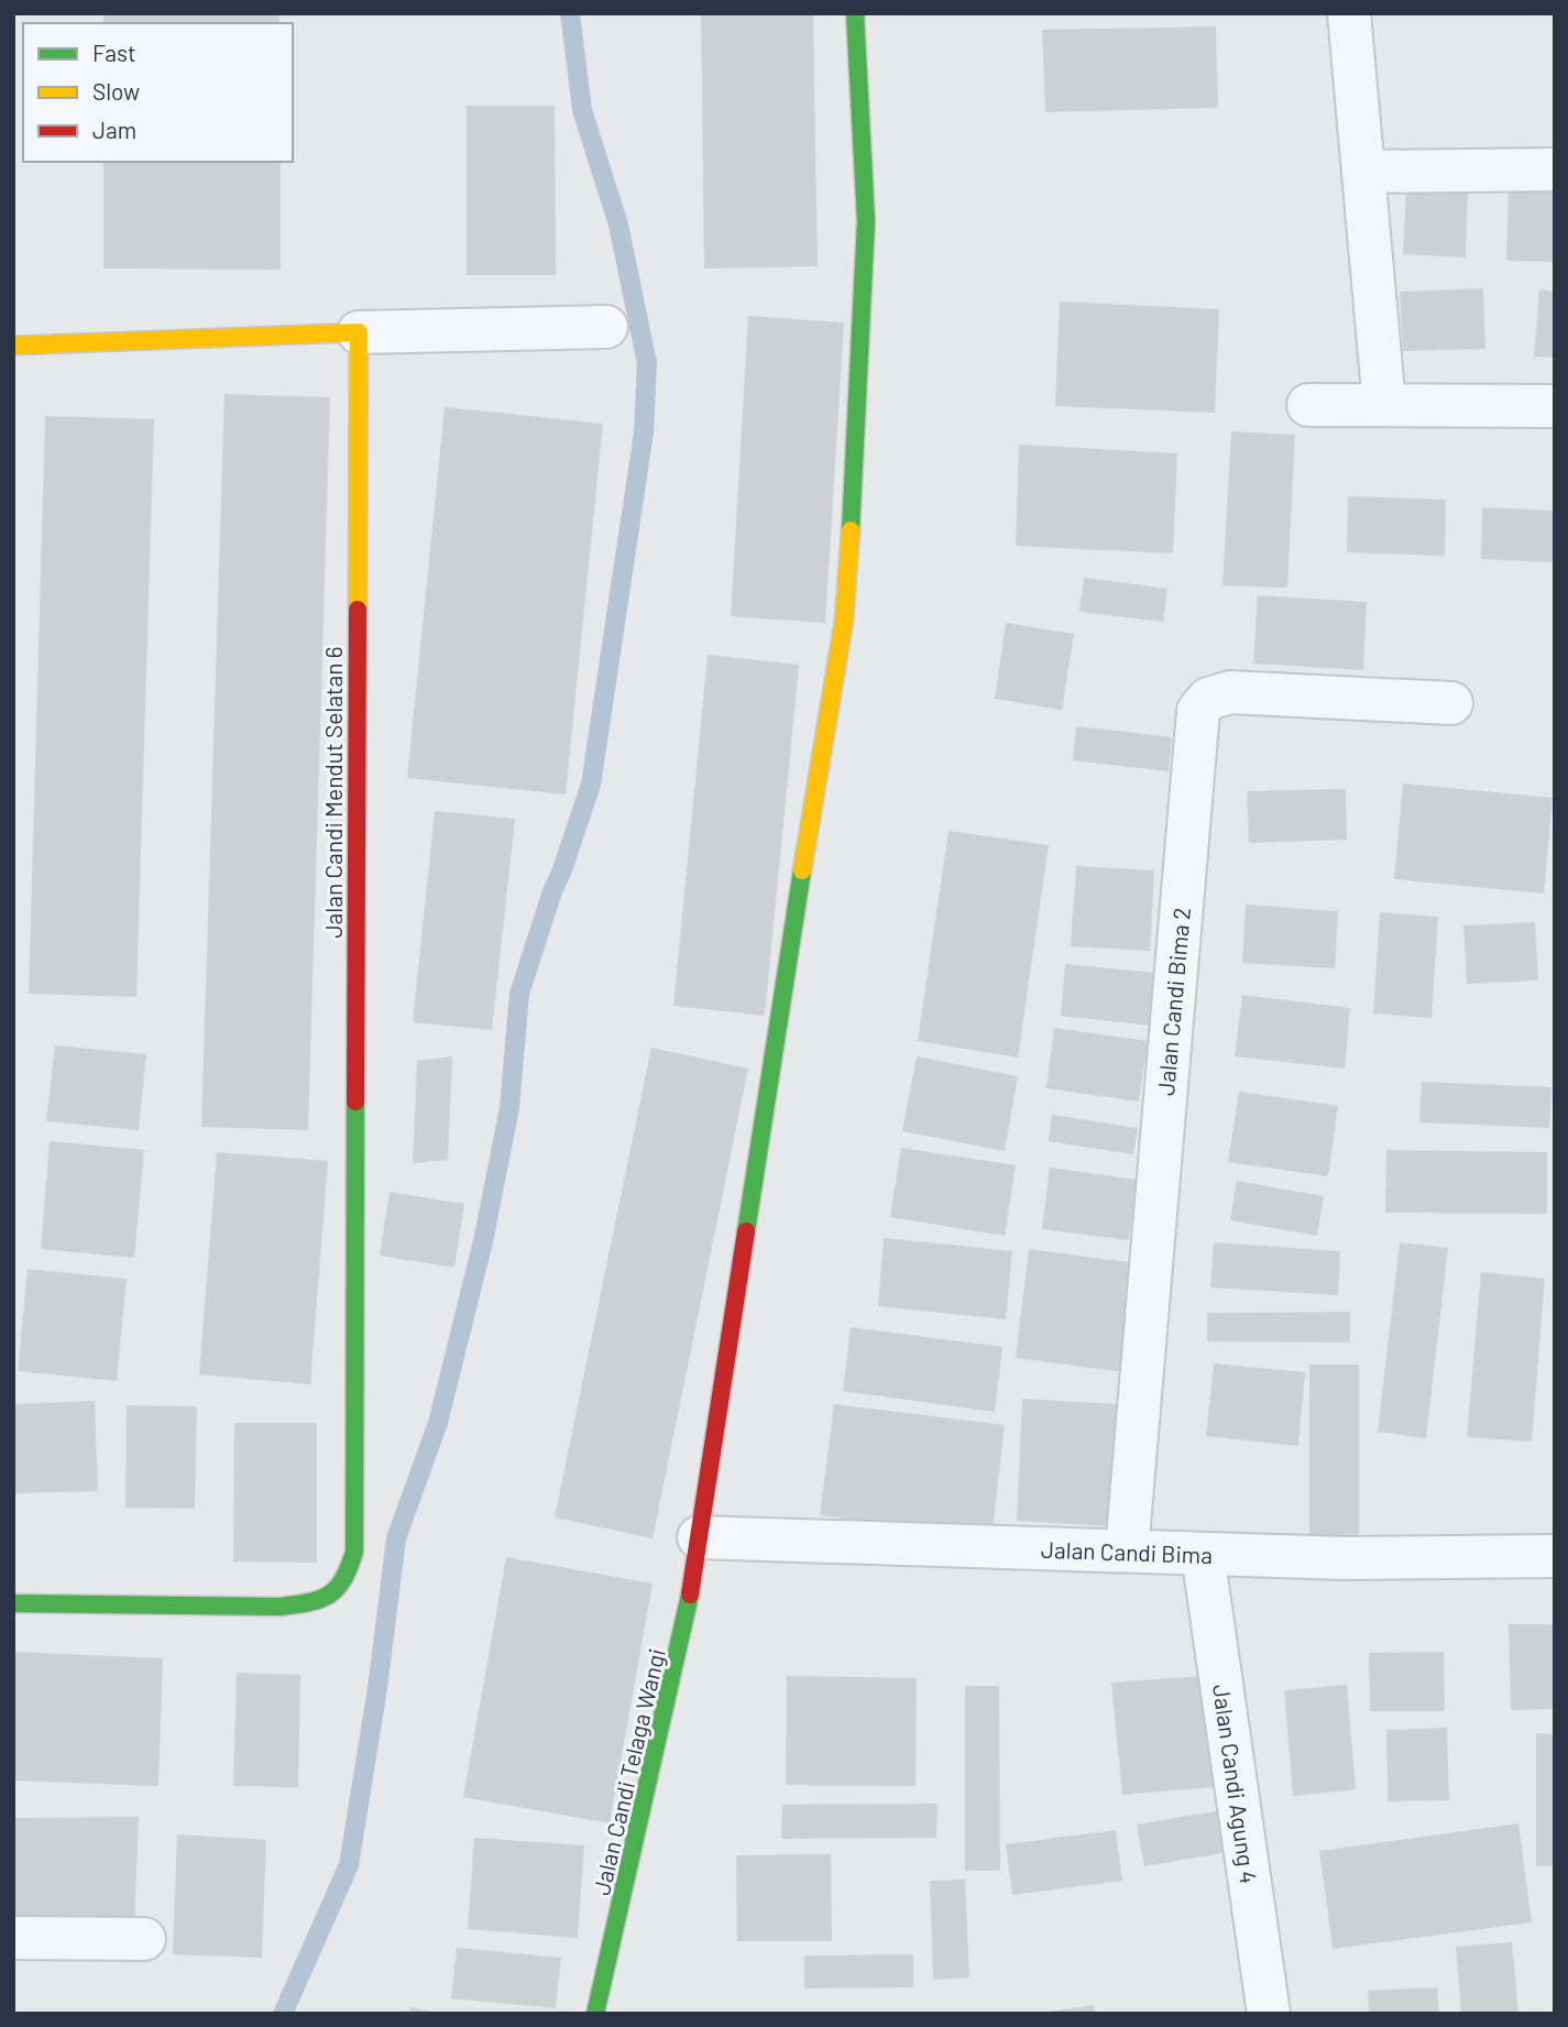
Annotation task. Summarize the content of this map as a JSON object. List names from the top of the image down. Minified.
{"streets":{"street":["Jalan Candi Mendut Selatan 6","Jalan Candi Bima 2","Jalan Candi Bima","Jalan Candi Telaga Wangi","Jalan Candi Agung 4"]},"crossings":[["Jalan Candi Bima 2","Jalan Candi Bima"],["Jalan Candi Bima","Jalan Candi Telaga Wangi"],["Jalan Candi Bima","Jalan Candi Agung 4"]],"legend":["Fast","Slow","Jam"]}
